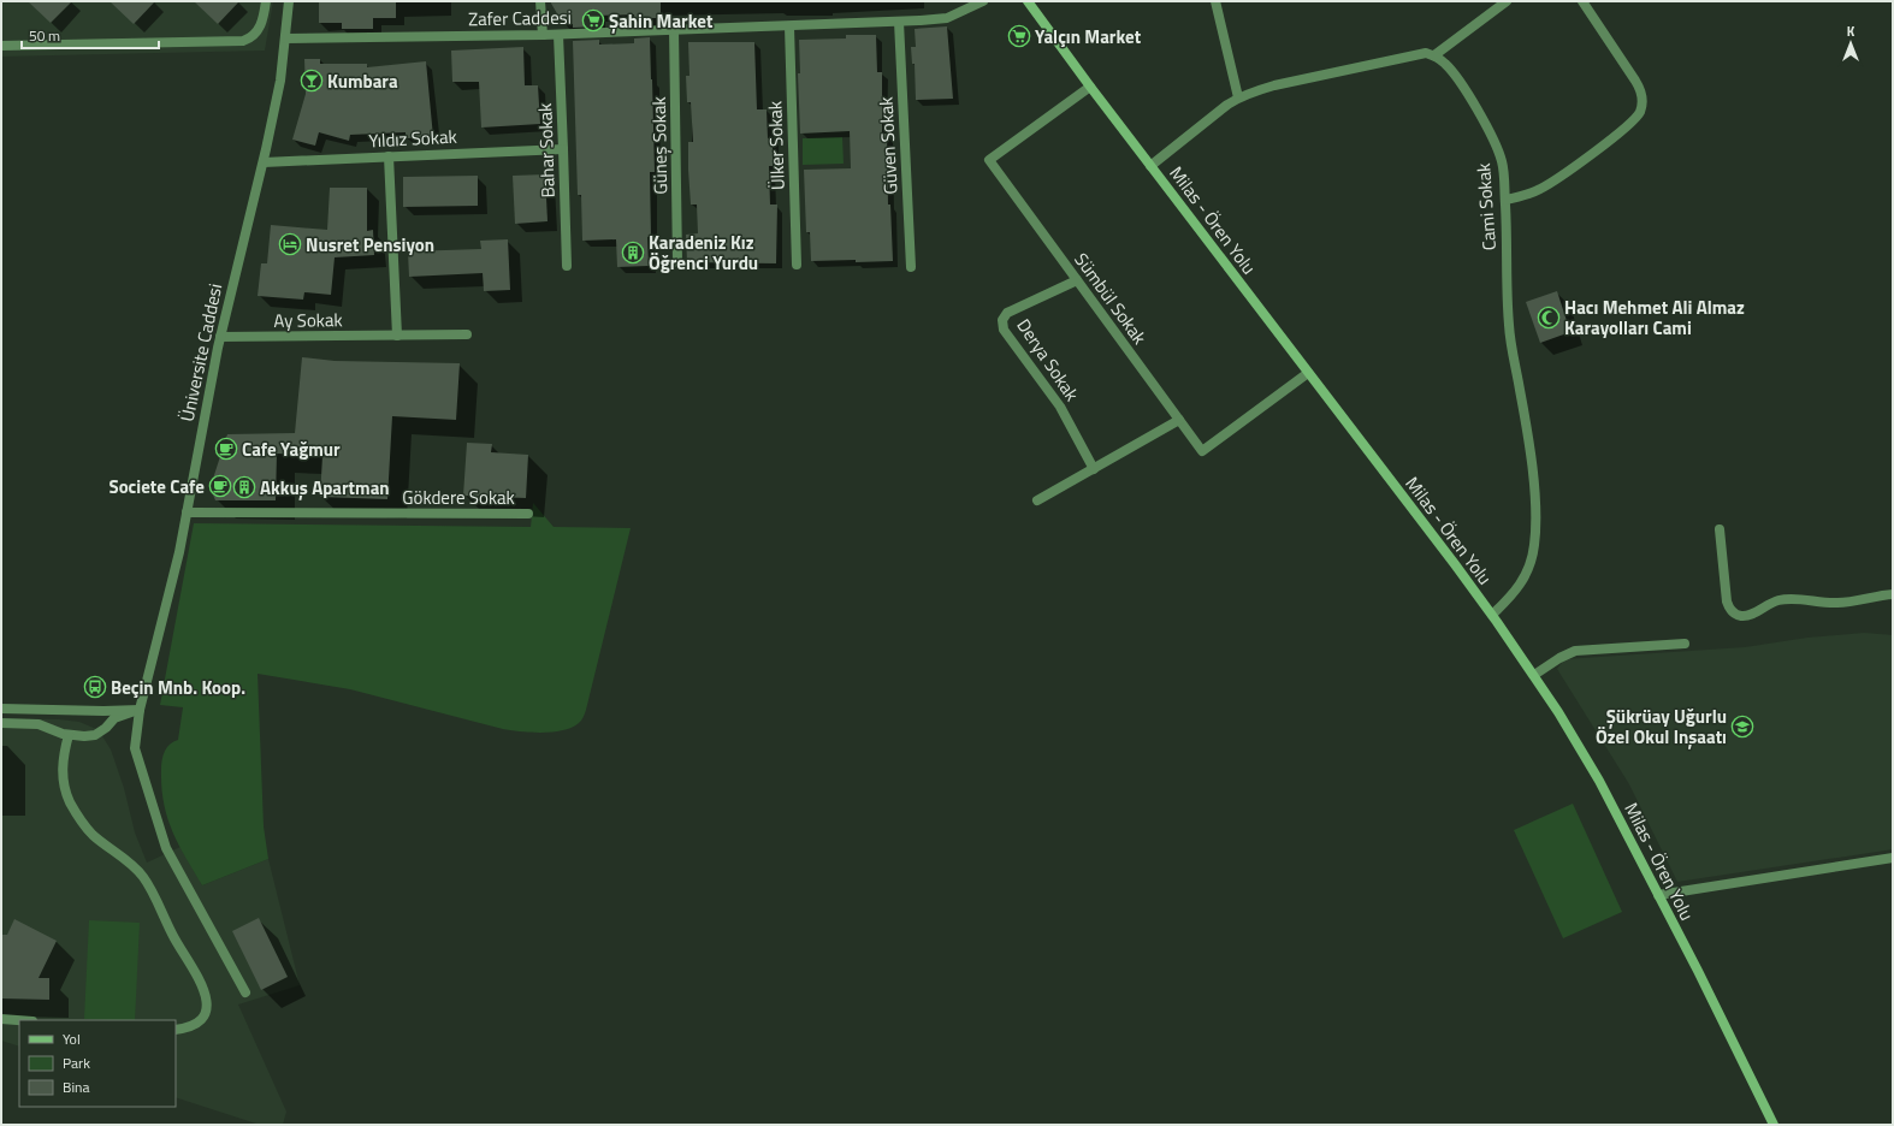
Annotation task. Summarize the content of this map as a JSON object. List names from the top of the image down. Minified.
{"streets":{"main road":["Milas - Ören Yolu"],"street":["Zafer Caddesi","Yıldız Sokak","Güneş Sokak","Ülker Sokak","Güven Sokak","Bahar Sokak","Cami Sokak","Sümbül Sokak","Ay Sokak","Üniversite Caddesi","Derya Sokak","Gökdere Sokak"]},"crossings":[["Zafer Caddesi","Güneş Sokak"],["Zafer Caddesi","Ülker Sokak"],["Zafer Caddesi","Güven Sokak"],["Zafer Caddesi","Bahar Sokak"],["Zafer Caddesi","Üniversite Caddesi"],["Yıldız Sokak","Bahar Sokak"],["Yıldız Sokak","Üniversite Caddesi"],["Cami Sokak","Milas - Ören Yolu"],["Milas - Ören Yolu","Sümbül Sokak"],["Sümbül Sokak","Derya Sokak"],["Ay Sokak","Üniversite Caddesi"],["Üniversite Caddesi","Gökdere Sokak"]],"places":{"supermarket":["Şahin Market","Yalçın Market"],"bar":["Kumbara"],"hotel":["Nusret Pensiyon"],"building":["Karadeniz Kız Öğrenci Yurdu","Akkuş Apartman"],"mosque":["Hacı Mehmet Ali Almaz Karayolları Cami"],"cafe":["Cafe Yağmur","Societe Cafe"],"bus stop":["Beçin Mnb. Koop."],"school or university":["Şükrüay Uğurlu Özel Okul Inşaatı"]},"legend":["Yol","Park","Bina"],"scale_bar":"50 m","north":"top"}
